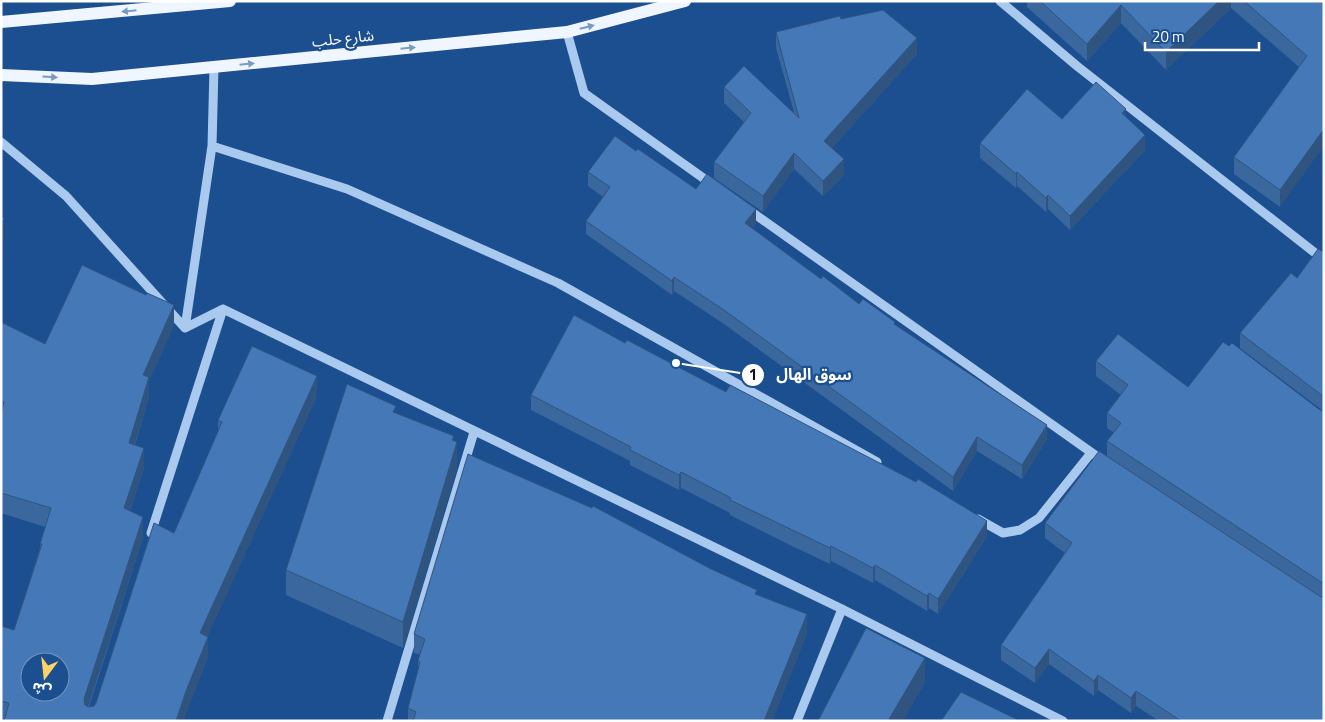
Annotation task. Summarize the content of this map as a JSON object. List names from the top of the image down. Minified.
{"streets":{"main road":["شارع حلب"]},"places":["سوق الهال"],"scale_bar":"20 m","north":"bottom"}
